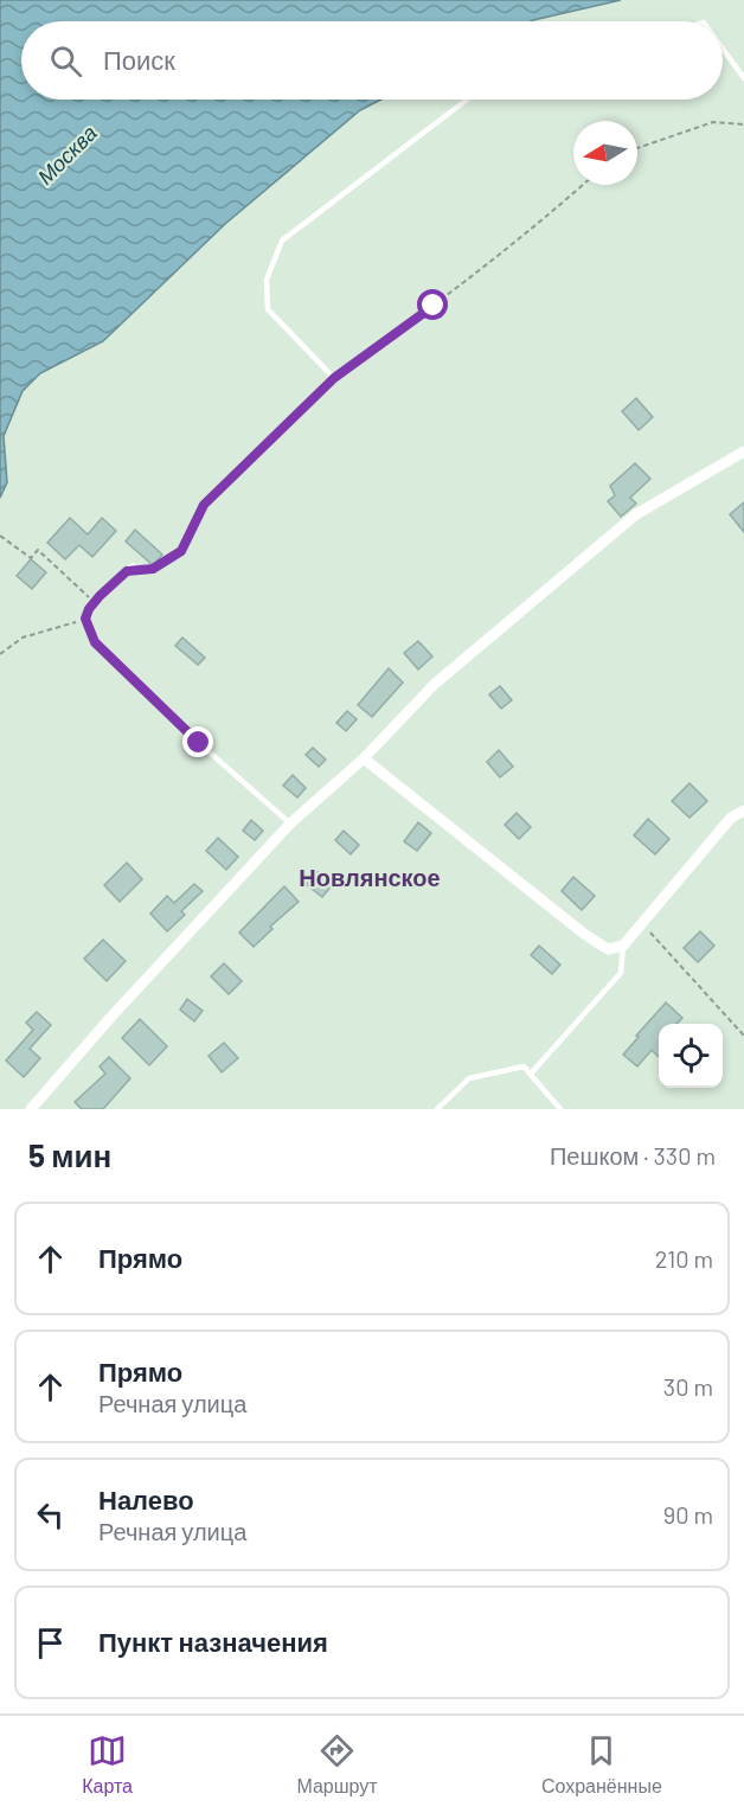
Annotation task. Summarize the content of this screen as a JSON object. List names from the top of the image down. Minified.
{"districts":["Новлянское"],"water":["Москва"],"north":"left","page":{"search":"Поиск","heading":["5 мин","Пешком · 330 m"],"list":[["Прямо","210 m"],["Прямо","Речная улица","30 m"],["Налево","Речная улица","90 m"],"Пункт назначения"],"nav":["Карта","Маршрут","Сохранённые"]}}
